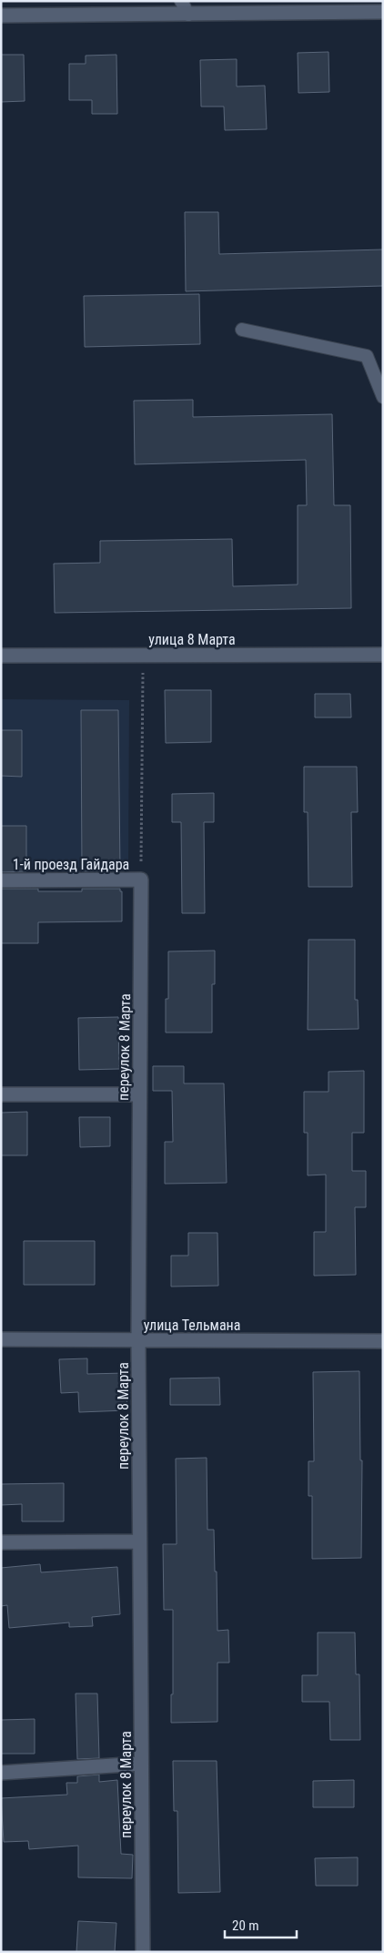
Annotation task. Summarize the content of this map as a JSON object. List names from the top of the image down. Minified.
{"streets":{"street":["улица 8 Марта","1-й проезд Гайдара","переулок 8 Марта","улица Тельмана"]},"crossings":[["1-й проезд Гайдара","переулок 8 Марта"],["переулок 8 Марта","улица Тельмана"]],"scale_bar":"20 m"}
